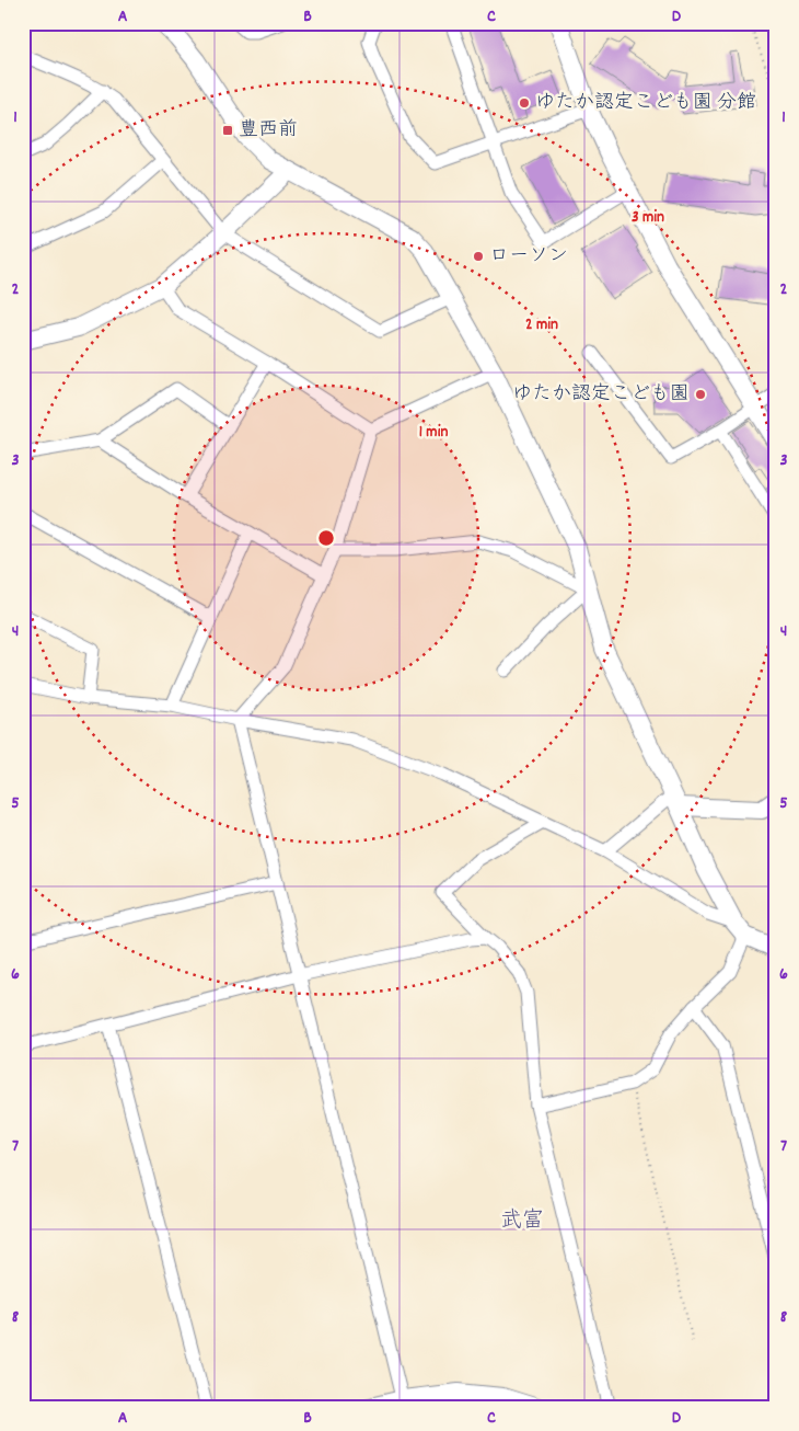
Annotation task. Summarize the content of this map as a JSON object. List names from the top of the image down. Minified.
{"districts":["武富"],"places":{"other":["ゆたか認定こども園 分館","ローソン","ゆたか認定こども園"],"transit":["豊西前"]},"grid":{"columns":["A","B","C","D"],"rows":["1","2","3","4","5","6","7","8"]},"rings":["3 min","2 min","1 min"]}
